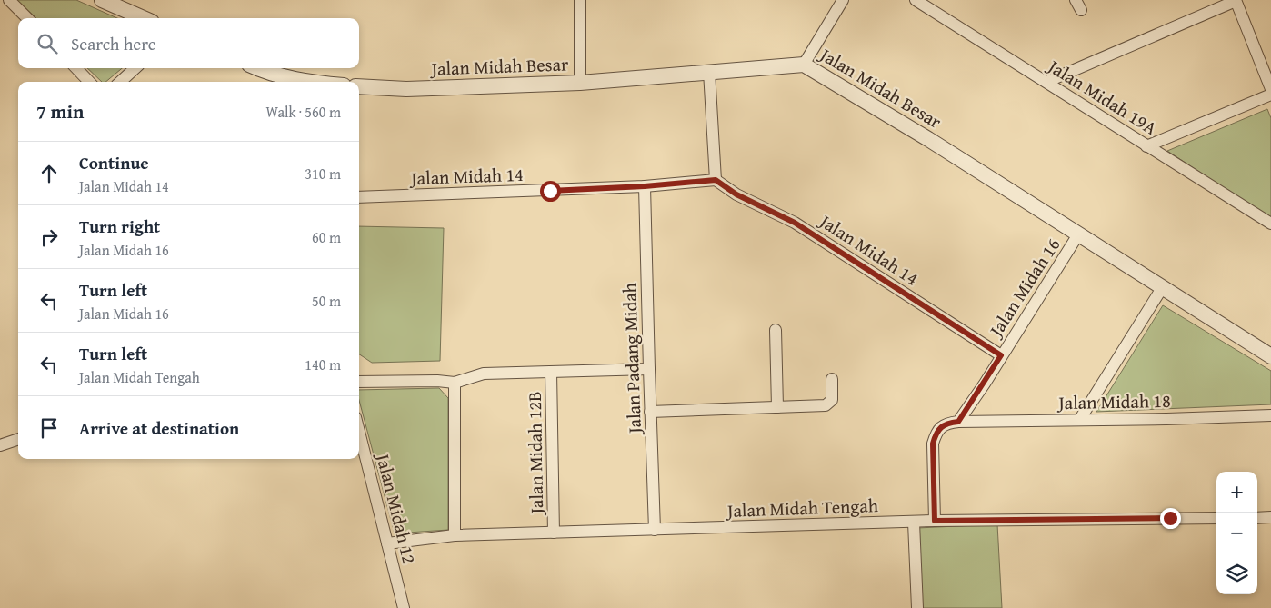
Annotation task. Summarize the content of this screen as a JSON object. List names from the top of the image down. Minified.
{"streets":{"street":["Jalan Midah Besar","Jalan Midah 19A","Jalan Midah 14","Jalan Midah 16","Jalan Padang Midah","Jalan Midah 18","Jalan Midah 12B","Jalan Midah Tengah","Jalan Midah 12"]},"crossings":[["Jalan Midah Besar","Jalan Midah 16"],["Jalan Midah 14","Jalan Midah 16"],["Jalan Midah 14","Jalan Padang Midah"],["Jalan Midah 16","Jalan Midah 18"],["Jalan Padang Midah","Jalan Midah Tengah"],["Jalan Midah 12B","Jalan Midah Tengah"],["Jalan Midah Tengah","Jalan Midah 12"]],"page":{"search":"Search here","heading":["7 min","Walk · 560 m"],"list":[["Continue","Jalan Midah 14","310 m"],["Turn right","Jalan Midah 16","60 m"],["Turn left","Jalan Midah 16","50 m"],["Turn left","Jalan Midah Tengah","140 m"],"Arrive at destination"],"map_buttons":["+","−"]}}
